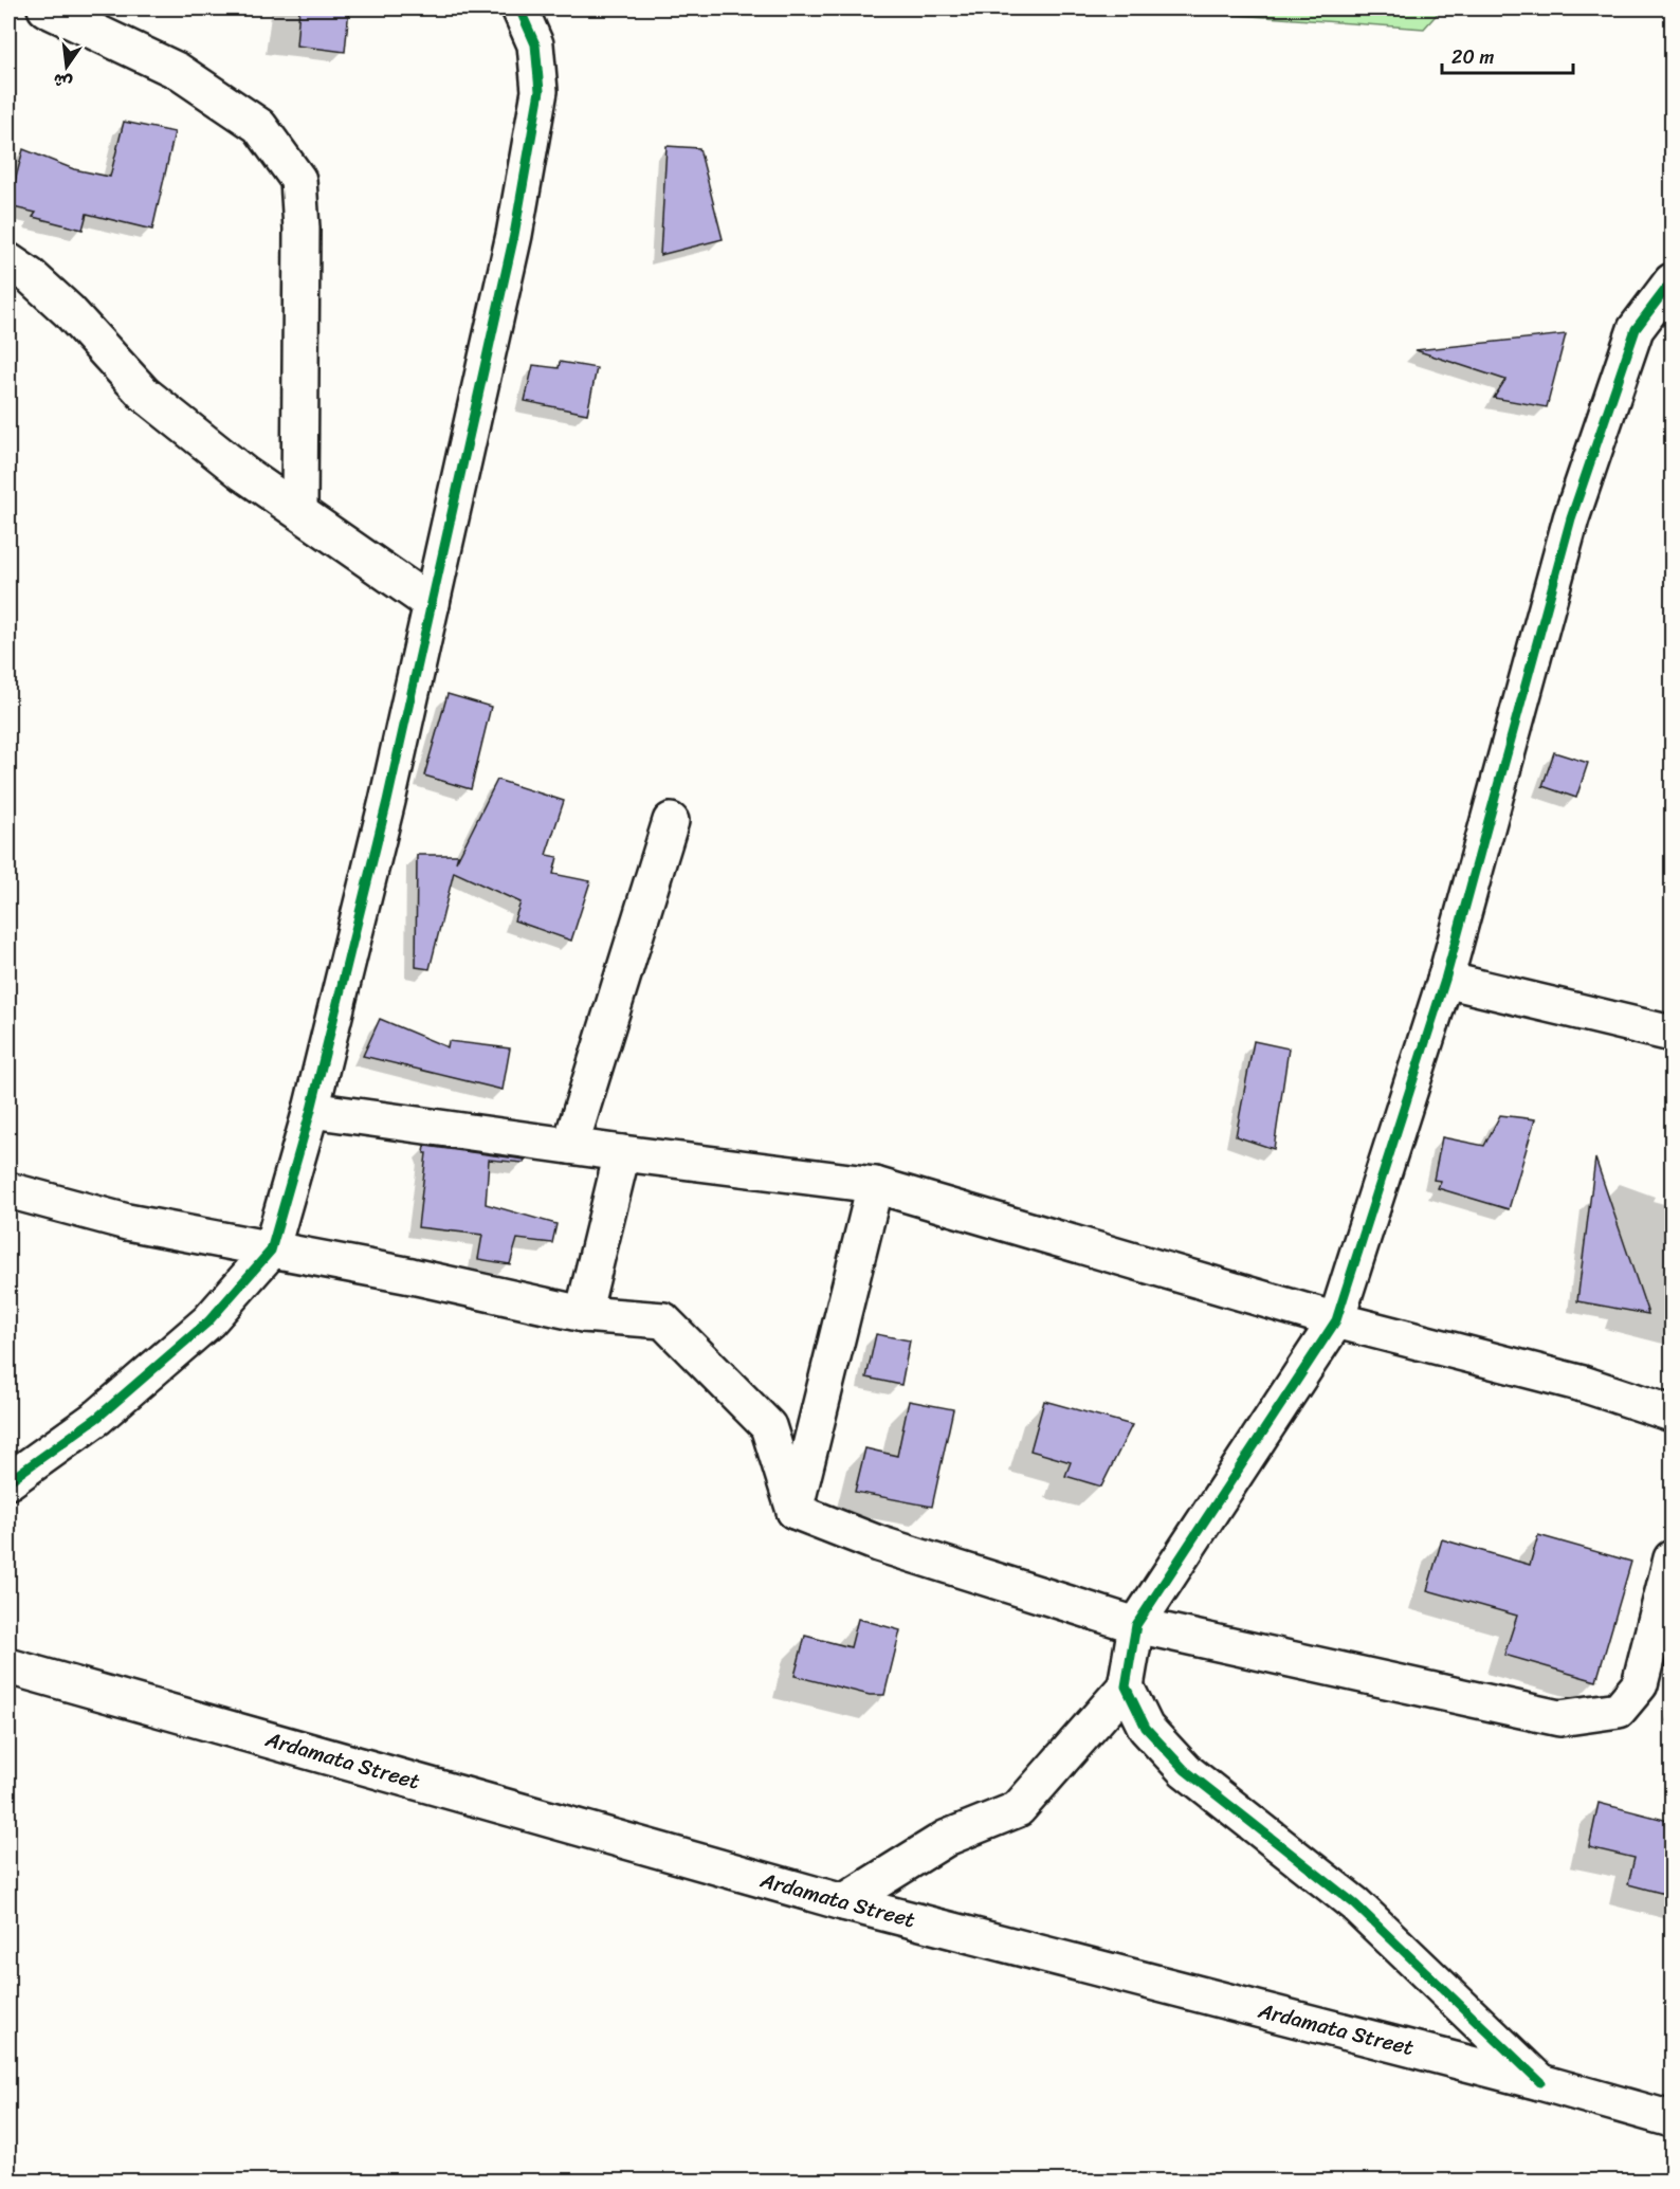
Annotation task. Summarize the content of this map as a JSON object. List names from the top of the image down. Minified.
{"streets":{"street":["Ardamata Street"]},"scale_bar":"20 m","north":"bottom"}
